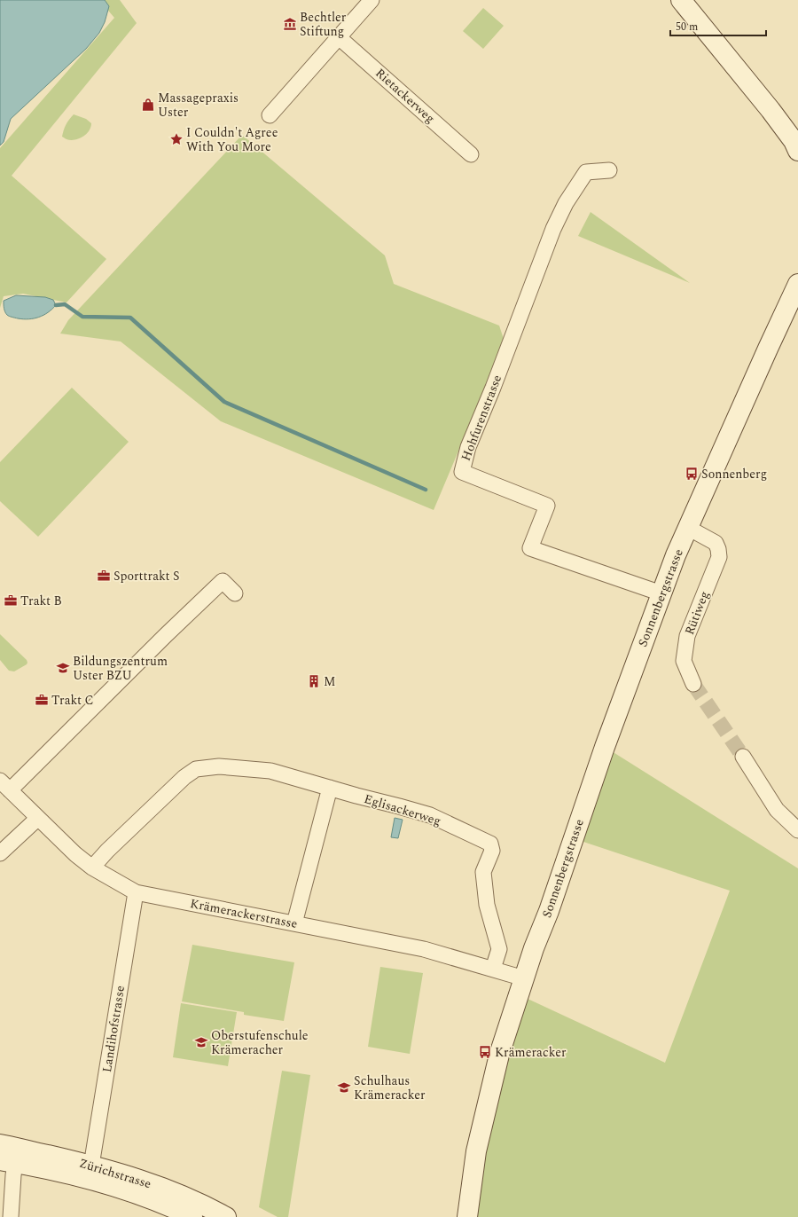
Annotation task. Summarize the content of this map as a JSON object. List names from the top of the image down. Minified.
{"streets":{"street":["Rietackerweg","Hohfurenstrasse","Sonnenbergstrasse","Rütiweg","Eglisackerweg","Krämerackerstrasse","Landihofstrasse","Zürichstrasse"]},"crossings":[["Hohfurenstrasse","Sonnenbergstrasse"],["Sonnenbergstrasse","Rütiweg"],["Sonnenbergstrasse","Krämerackerstrasse"],["Eglisackerweg","Krämerackerstrasse"],["Krämerackerstrasse","Landihofstrasse"],["Landihofstrasse","Zürichstrasse"]],"places":{"museum":["Bechtler Stiftung"],"shop":["Massagepraxis Uster"],"place":["I Couldn't Agree With You More"],"bus stop":["Sonnenberg","Krämeracker"],"office":["Sporttrakt S","Trakt B","Trakt C"],"school or university":["Bildungszentrum Uster BZU","Oberstufenschule Krämeracher","Schulhaus Krämeracker"],"building":["M"]},"scale_bar":"50 m"}
